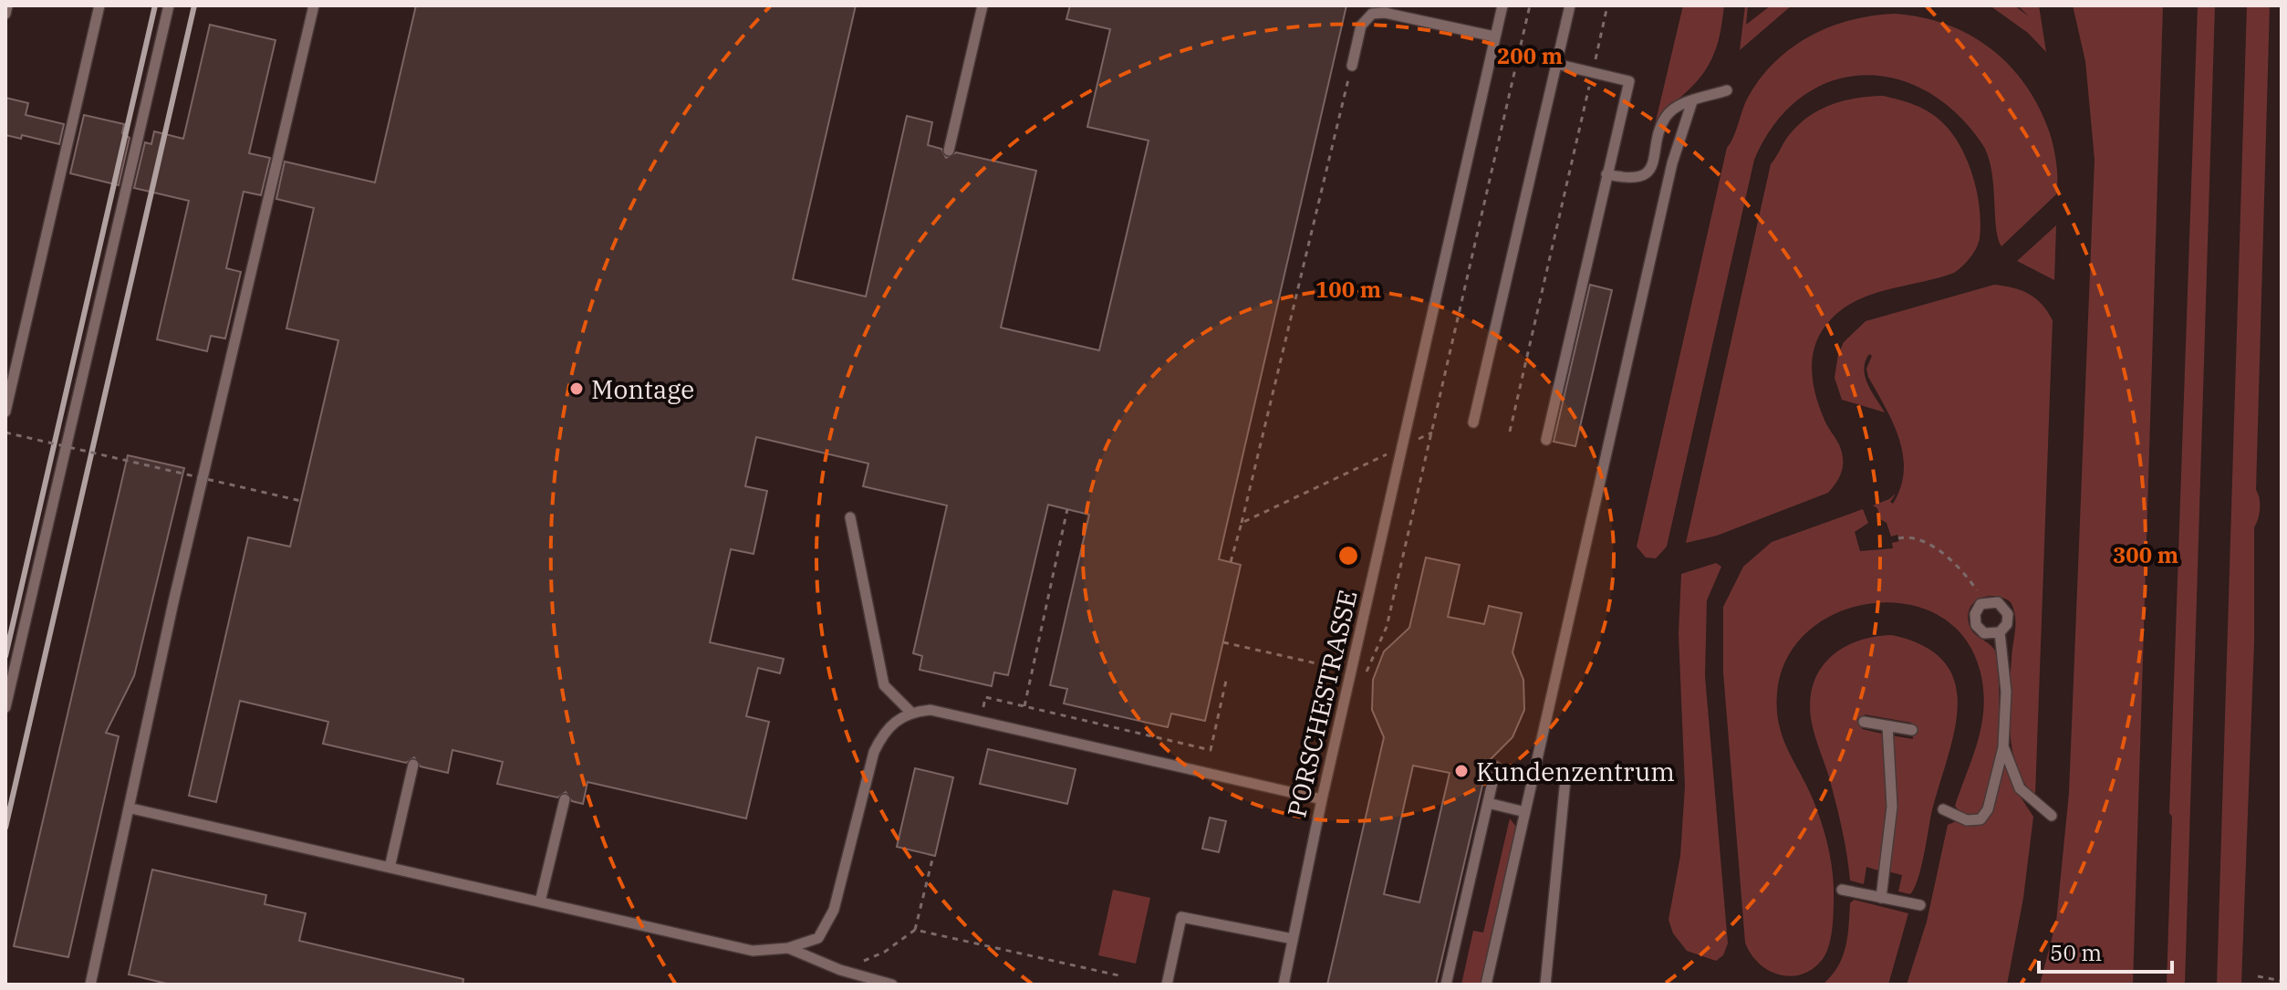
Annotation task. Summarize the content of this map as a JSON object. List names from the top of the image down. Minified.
{"streets":{"lane":["PORSCHESTRASSE"]},"places":["Montage","Kundenzentrum"],"scale_bar":"50 m","rings":["200 m","100 m","300 m"]}
